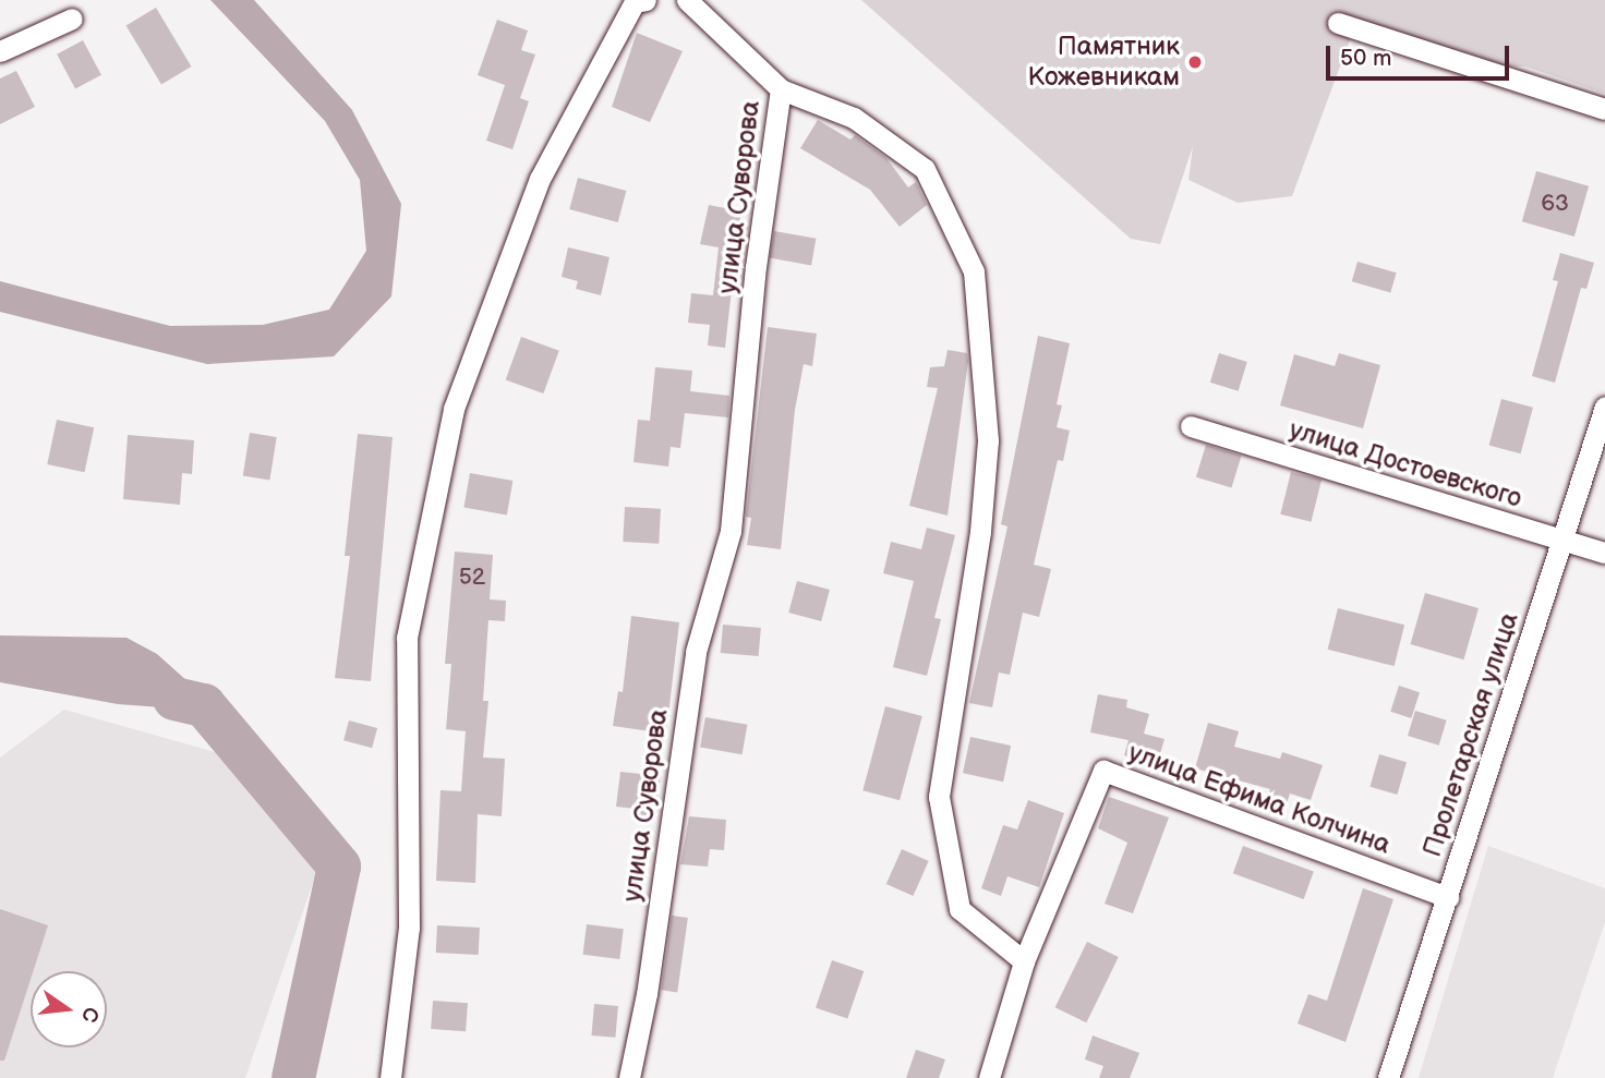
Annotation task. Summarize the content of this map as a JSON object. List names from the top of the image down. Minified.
{"streets":{"street":["улица Суворова","улица Достоевского","Пролетарская улица","улица Ефима Колчина"]},"crossings":[["улица Суворова","улица Ефима Колчина"],["улица Достоевского","Пролетарская улица"],["Пролетарская улица","улица Ефима Колчина"]],"places":["Памятник Кожевникам"],"house_numbers":["63","52"],"scale_bar":"50 m","north":"right"}
